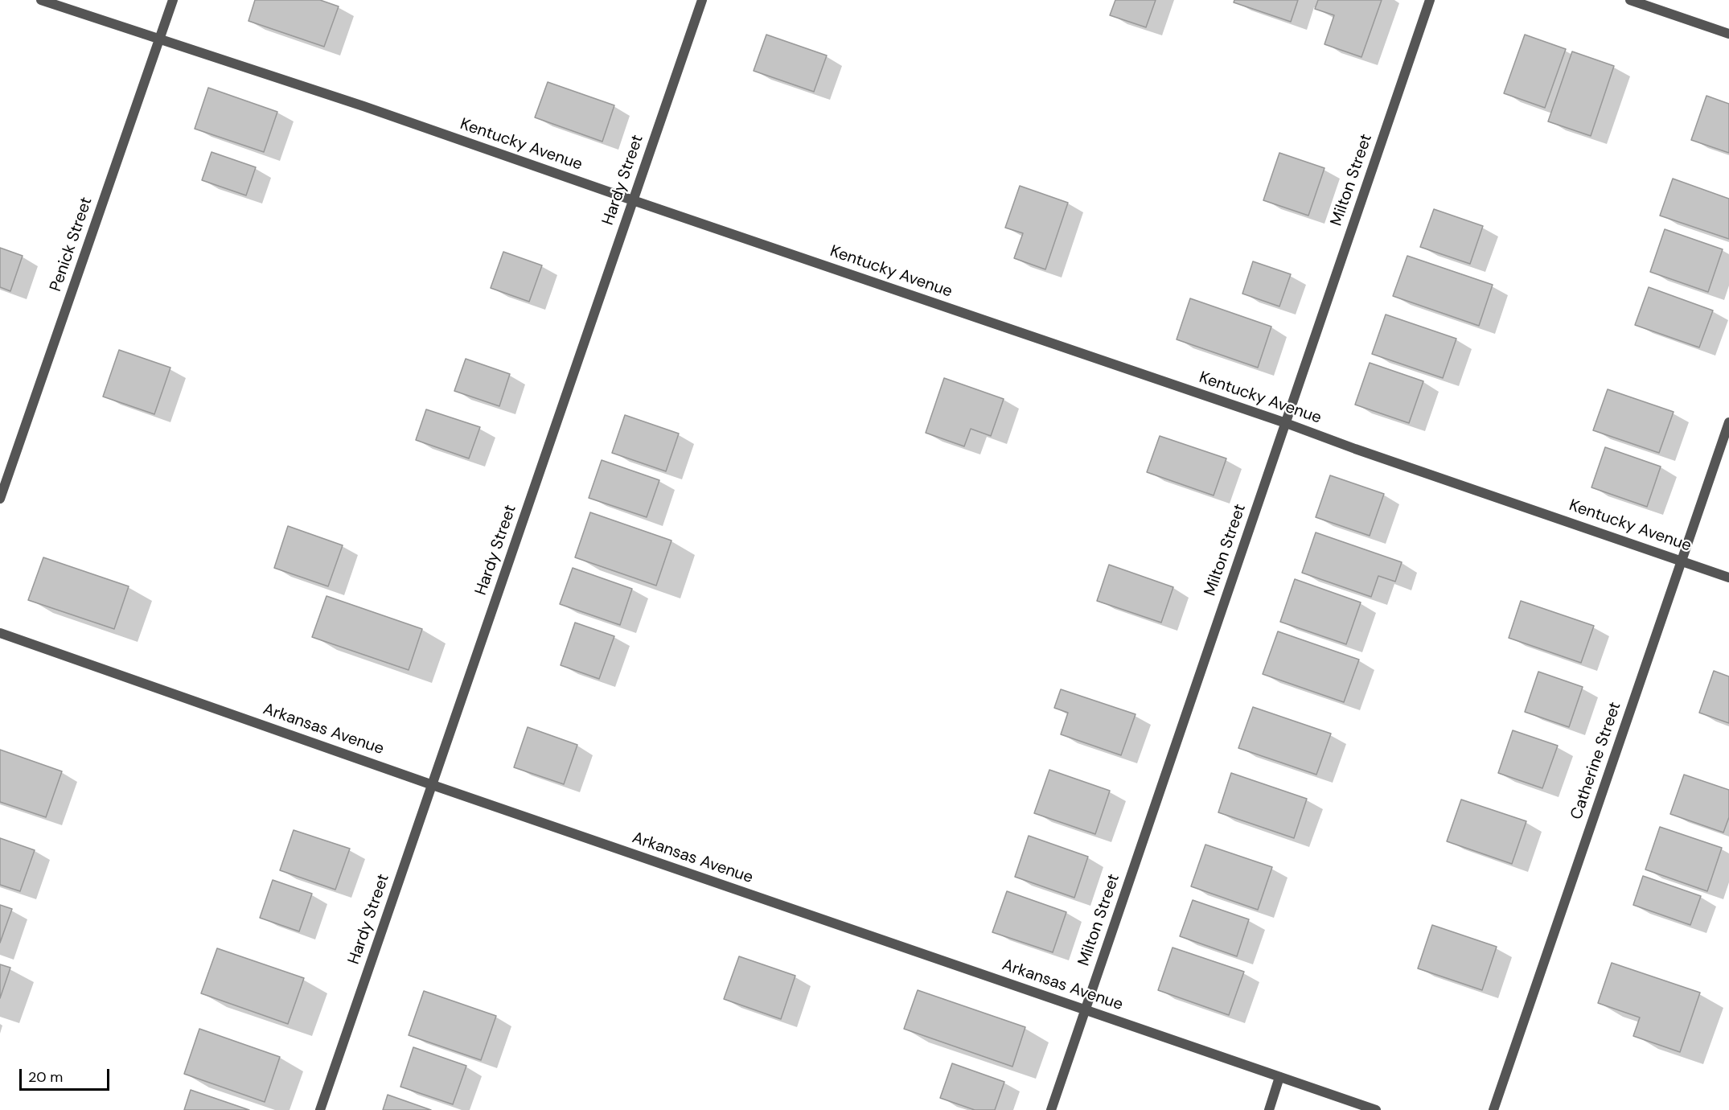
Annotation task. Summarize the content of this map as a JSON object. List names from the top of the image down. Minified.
{"streets":{"street":["Kentucky Avenue","Hardy Street","Milton Street","Penick Street","Arkansas Avenue","Catherine Street"]},"crossings":[["Kentucky Avenue","Hardy Street"],["Kentucky Avenue","Milton Street"],["Kentucky Avenue","Penick Street"],["Kentucky Avenue","Catherine Street"],["Hardy Street","Arkansas Avenue"],["Milton Street","Arkansas Avenue"]],"scale_bar":"20 m"}
